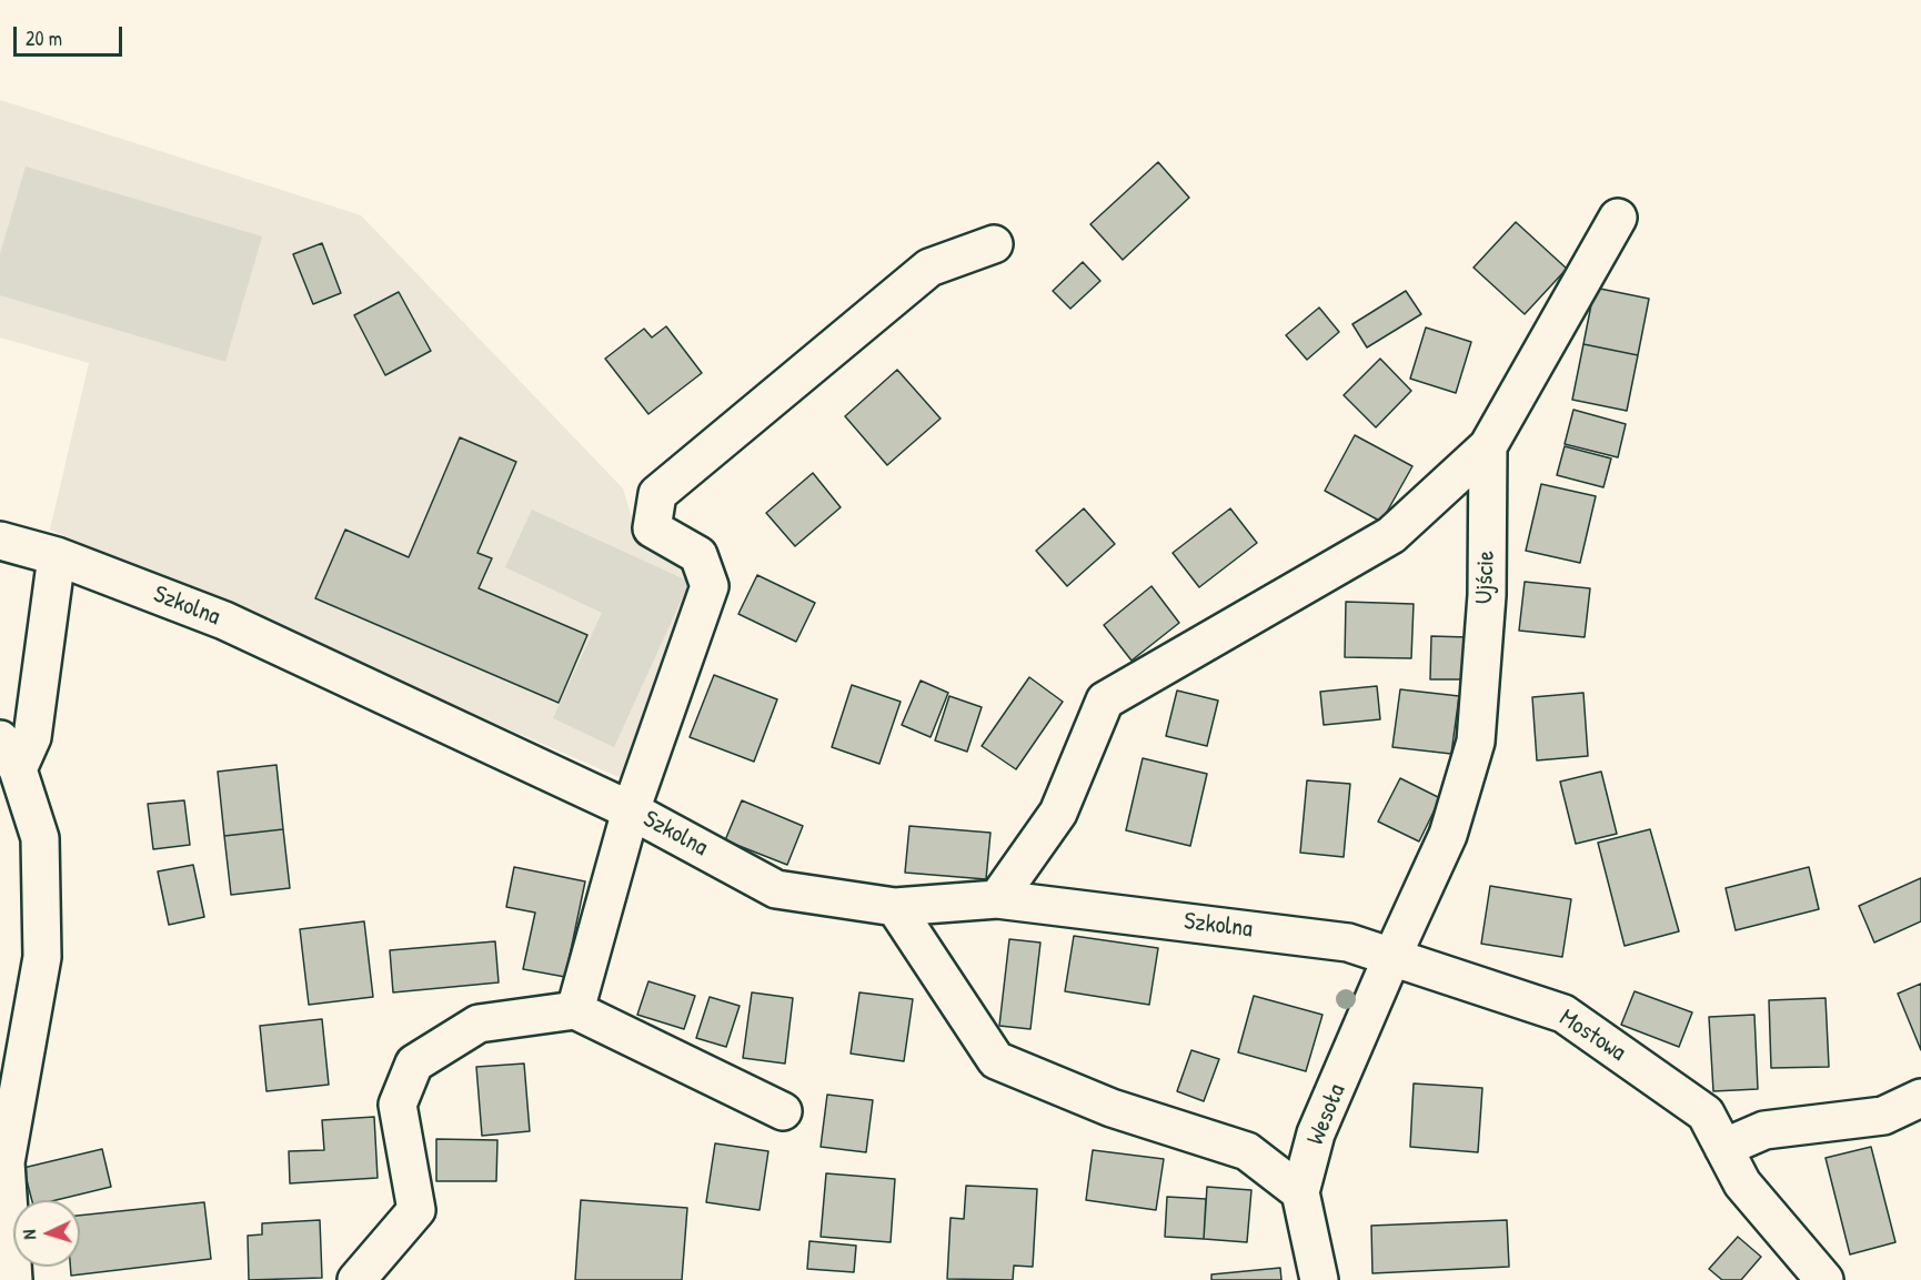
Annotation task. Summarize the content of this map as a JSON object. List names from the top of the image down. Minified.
{"streets":{"street":["Ujście","Szkolna","Mostowa","Wesoła"]},"crossings":[["Ujście","Szkolna"],["Ujście","Mostowa"],["Ujście","Wesoła"],["Szkolna","Mostowa"],["Szkolna","Wesoła"],["Mostowa","Wesoła"]],"scale_bar":"20 m","north":"left"}
